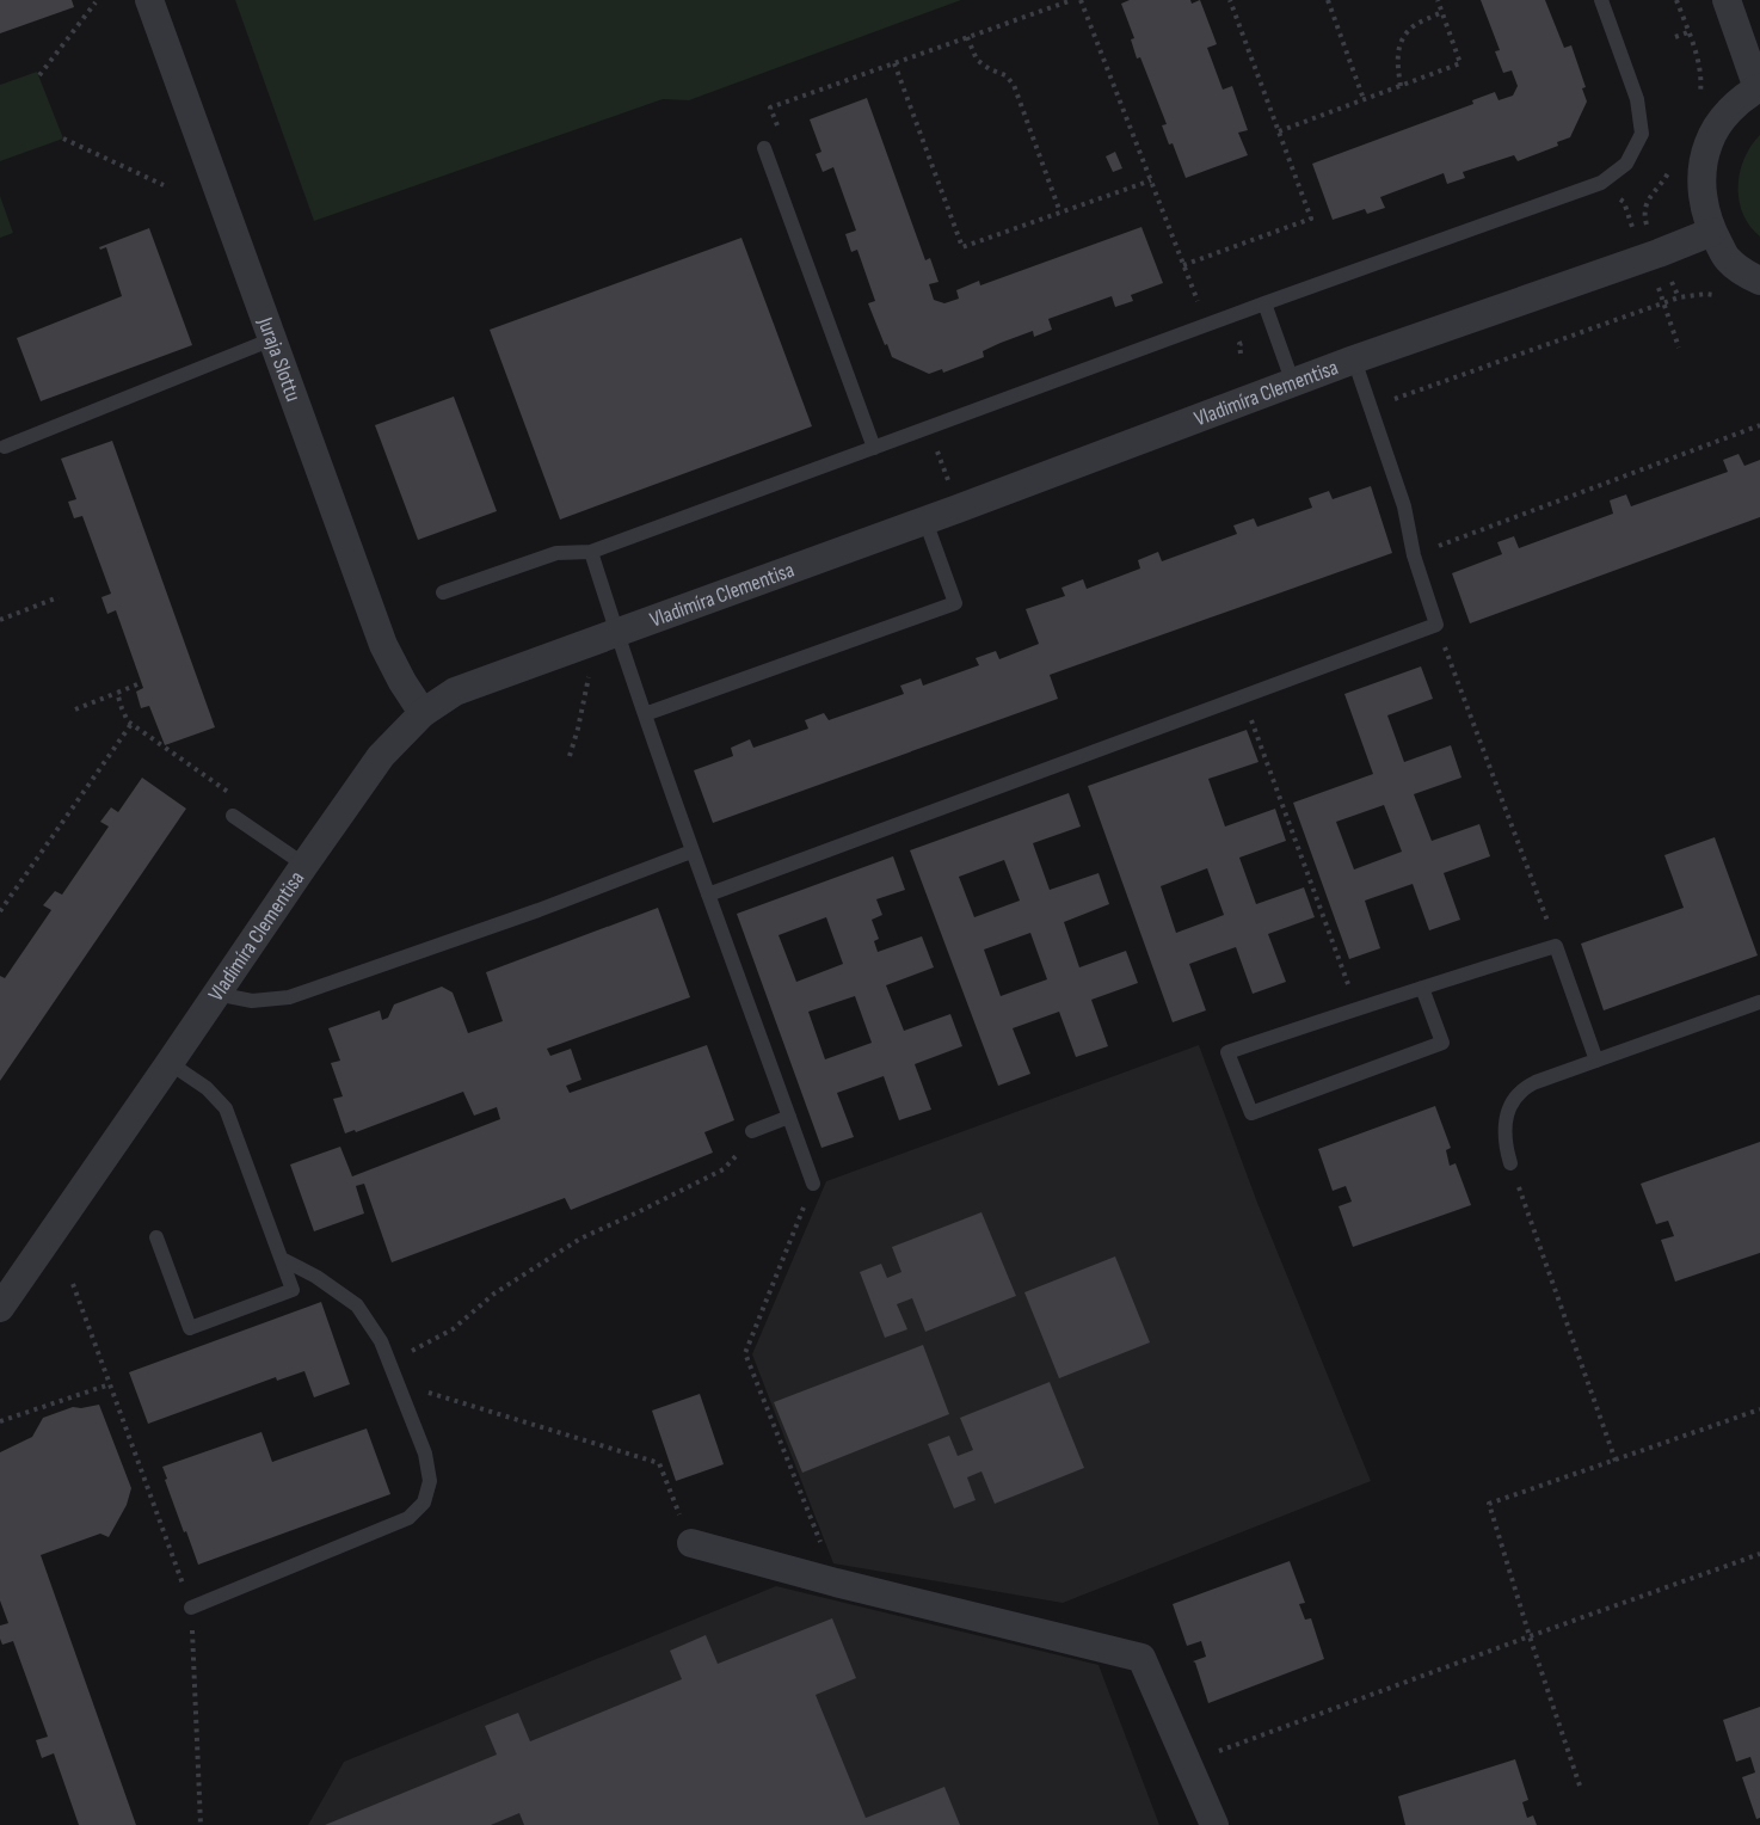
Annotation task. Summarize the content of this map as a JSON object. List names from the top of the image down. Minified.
{"streets":{"street":["Juraja Slottu","Vladimíra Clementisa"]},"crossings":[["Juraja Slottu","Vladimíra Clementisa"]]}
